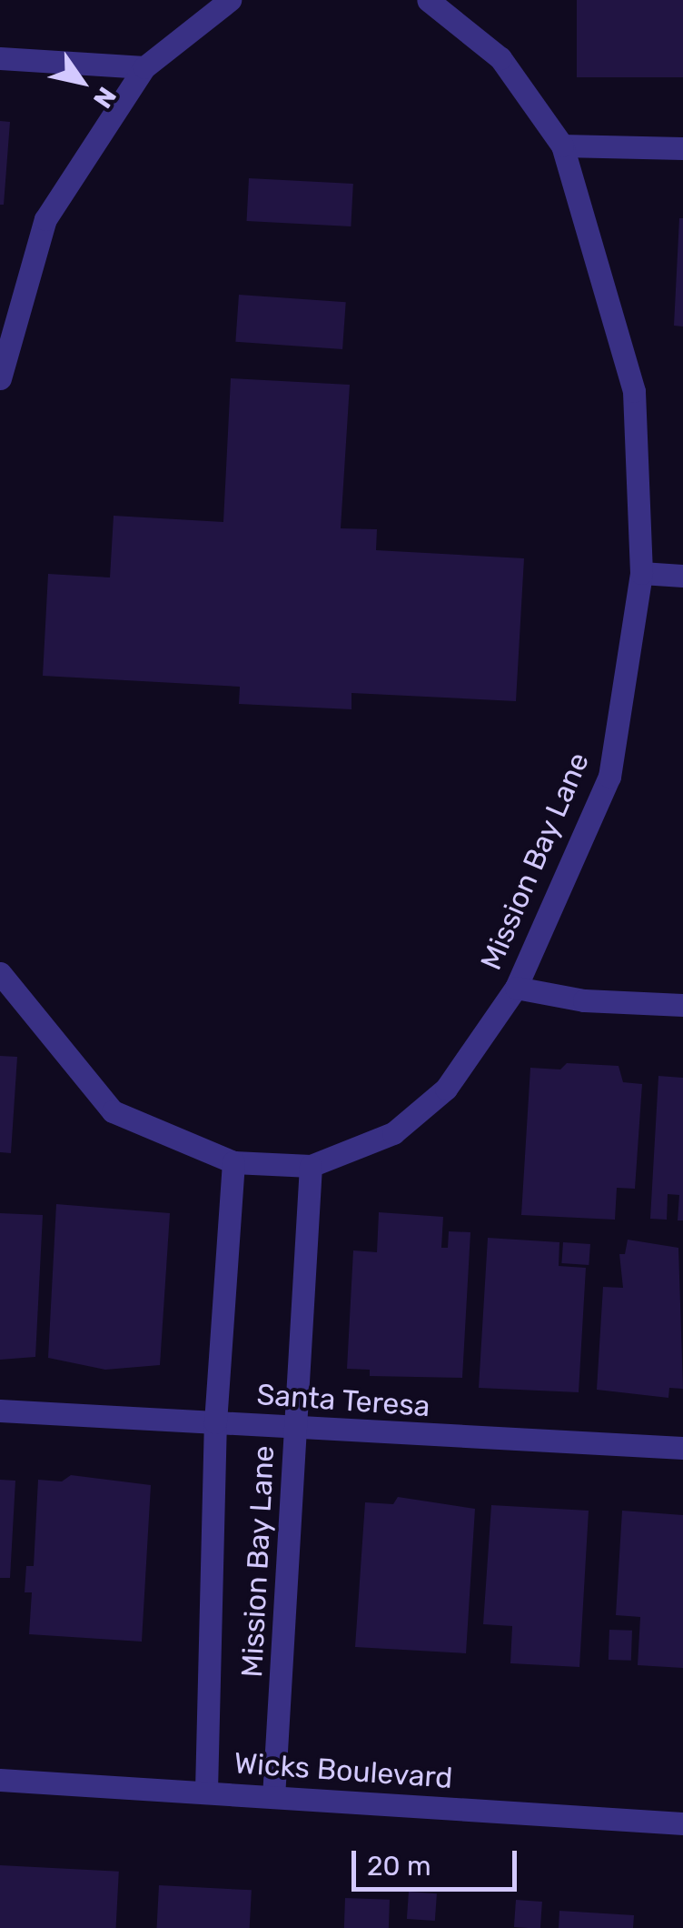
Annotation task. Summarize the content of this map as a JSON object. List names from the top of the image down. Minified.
{"streets":{"street":["Mission Bay Lane","Santa Teresa","Wicks Boulevard"]},"crossings":[["Mission Bay Lane","Santa Teresa"],["Mission Bay Lane","Wicks Boulevard"]],"scale_bar":"20 m","north":"bottom right"}
